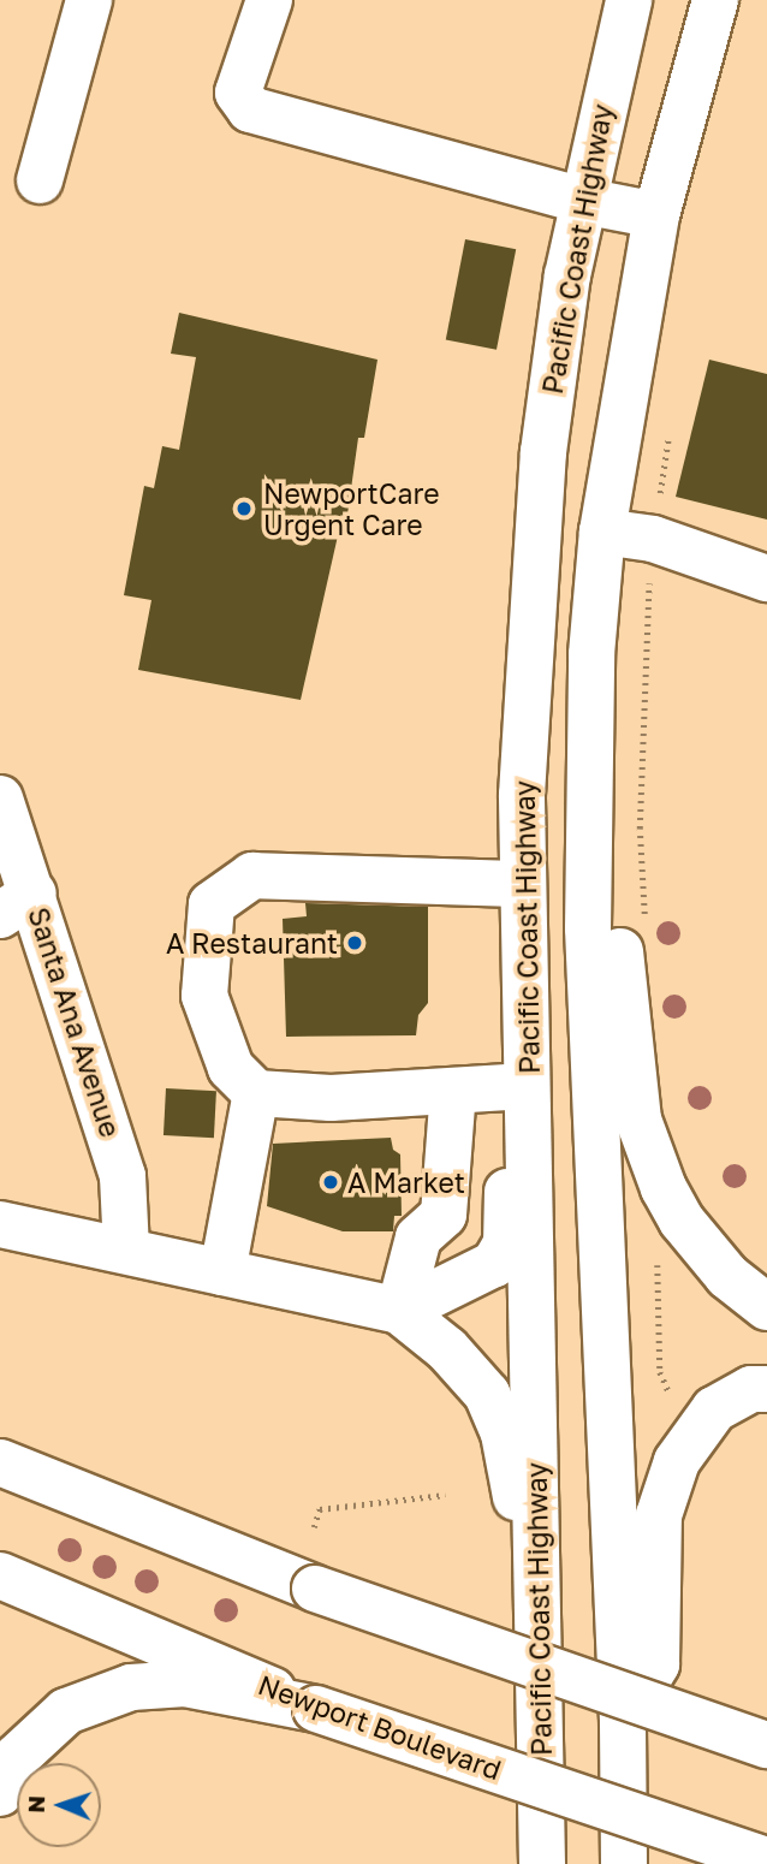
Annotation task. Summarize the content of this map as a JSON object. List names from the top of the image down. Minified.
{"streets":{"main road":["Pacific Coast Highway","Santa Ana Avenue","Newport Boulevard"]},"places":["NewportCare Urgent Care","A Restaurant","A Market"],"north":"left"}
